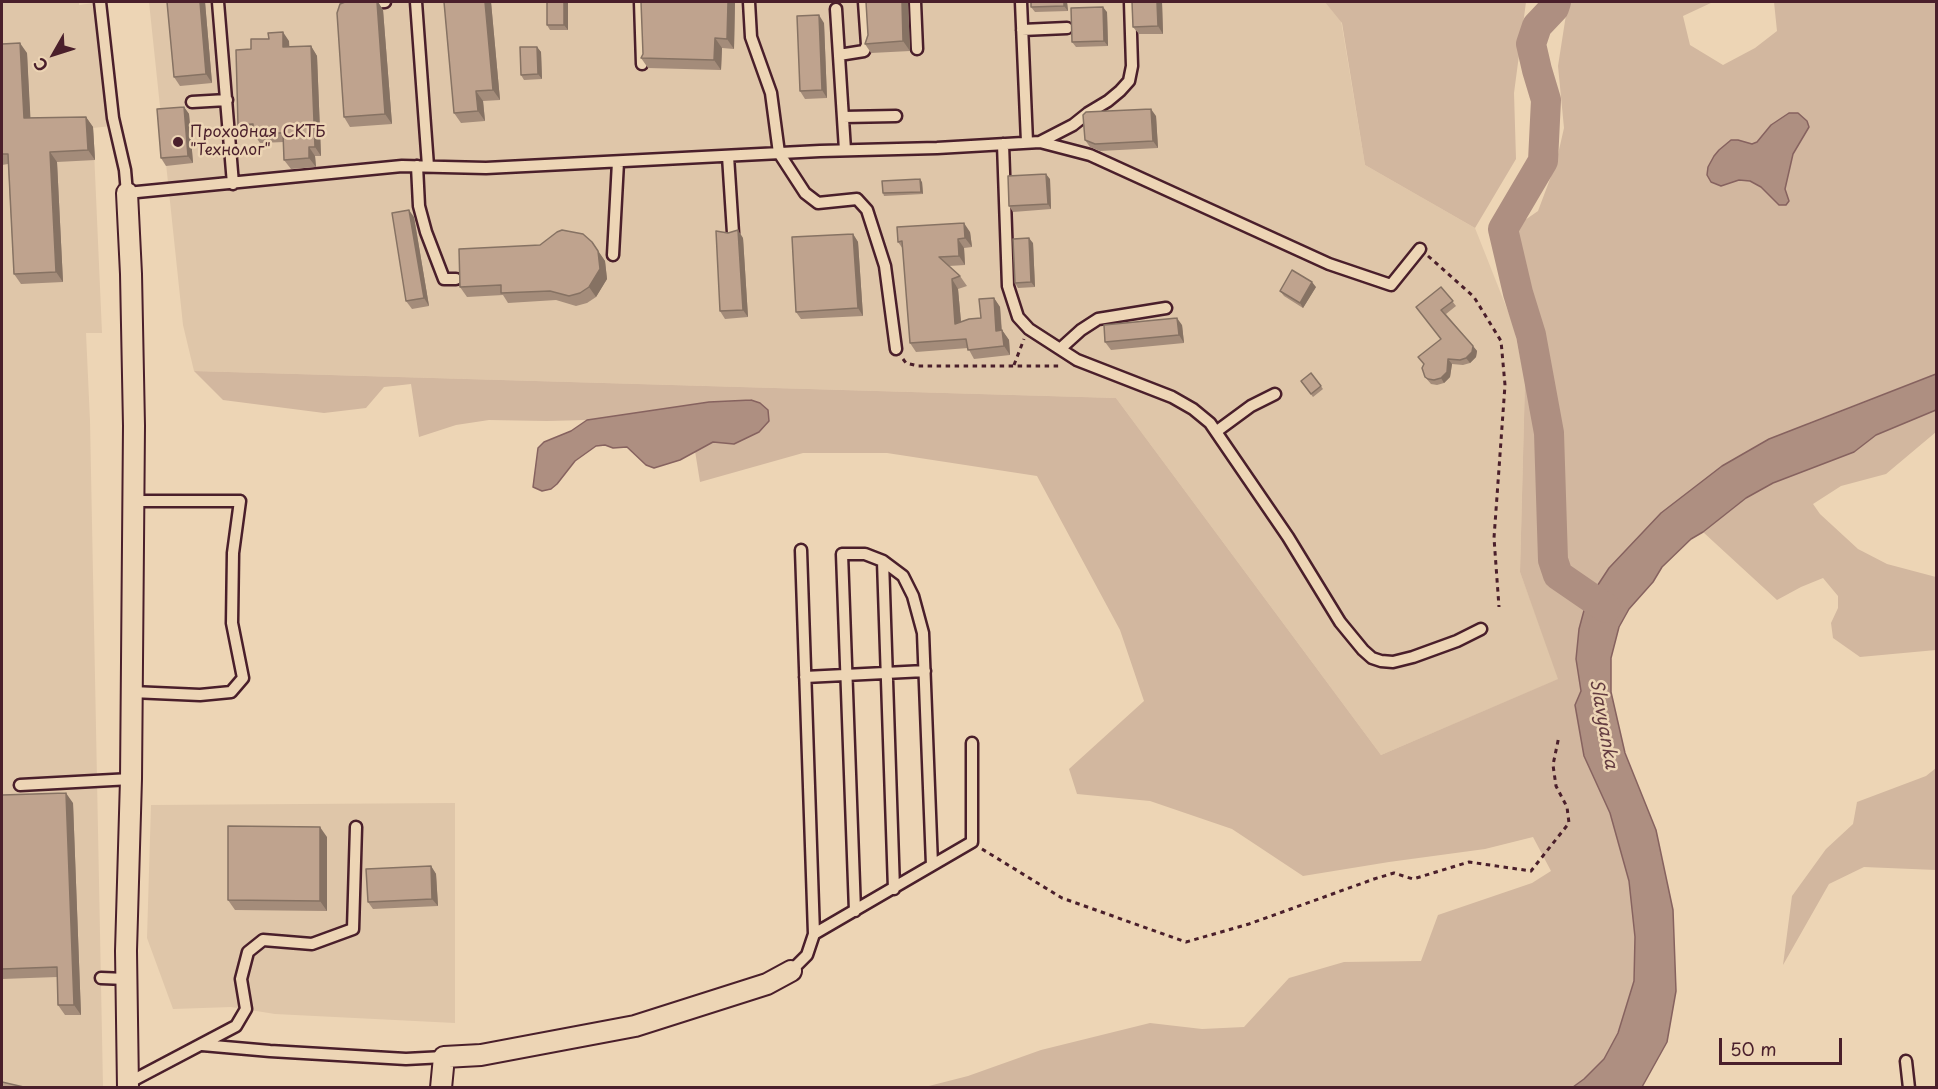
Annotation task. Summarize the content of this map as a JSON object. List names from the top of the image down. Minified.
{"water":["Slavyanka"],"places":["Проходная СКТБ \"Технолог\""],"scale_bar":"50 m","north":"bottom left"}
